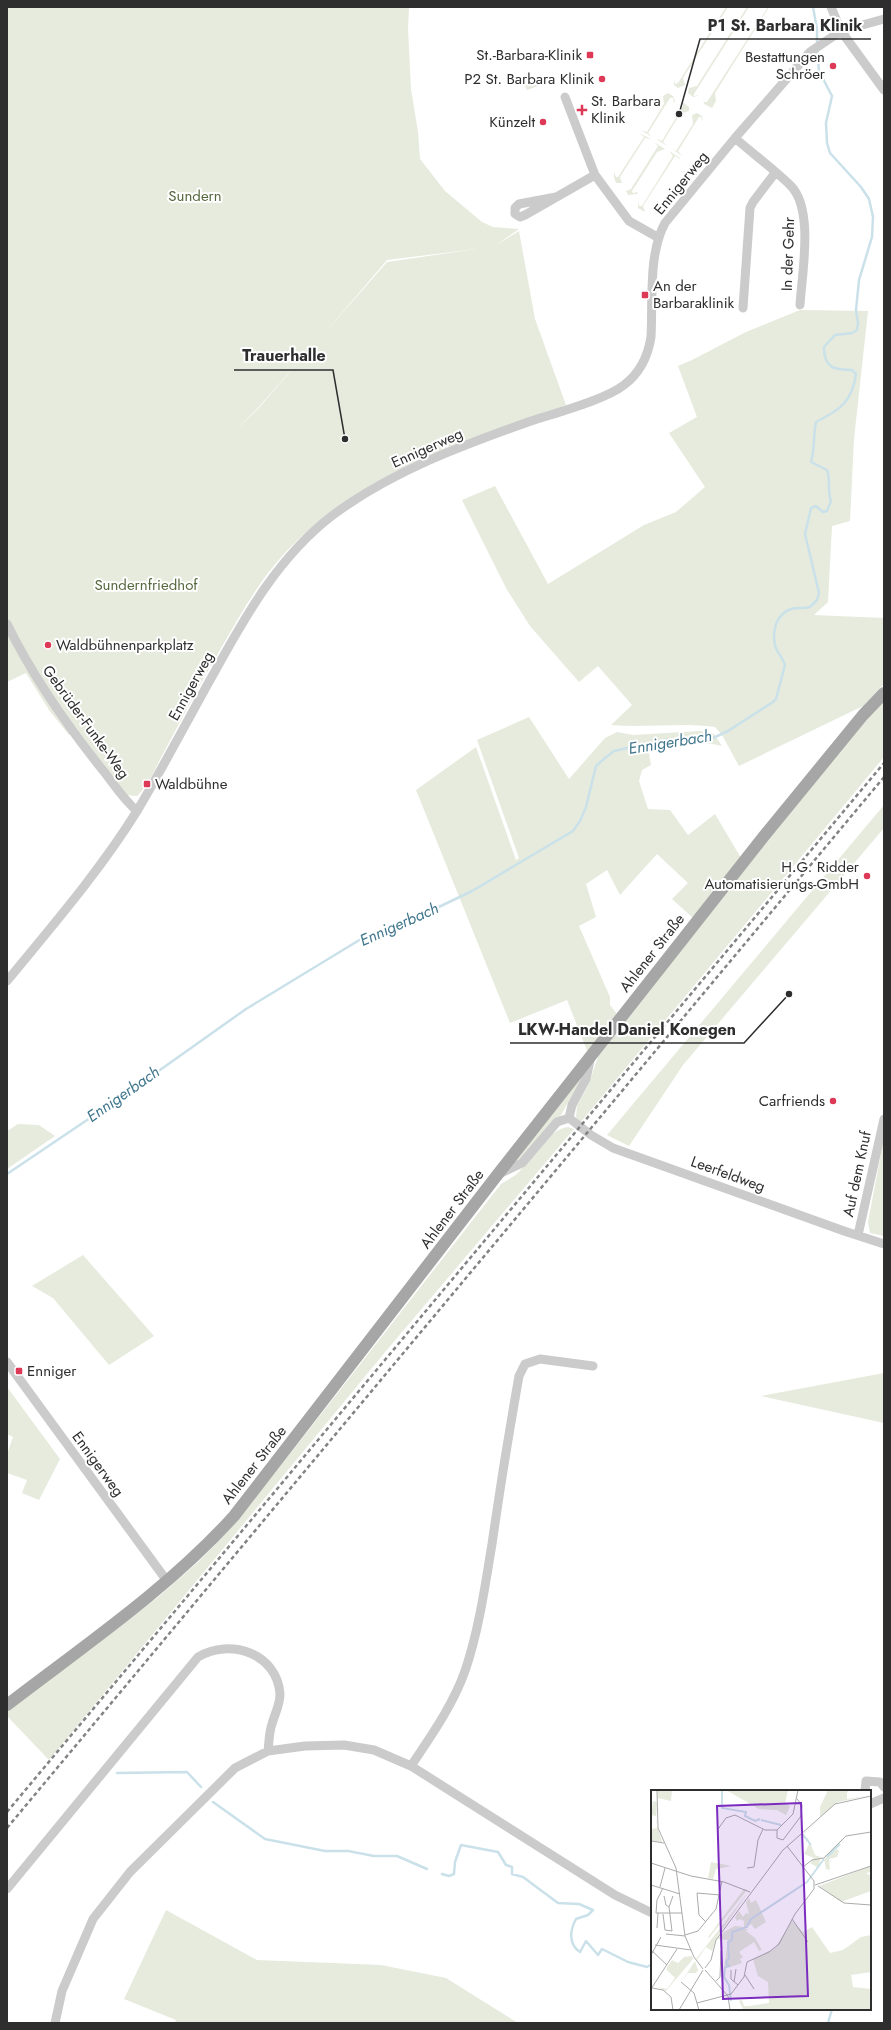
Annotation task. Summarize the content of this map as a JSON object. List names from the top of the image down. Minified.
{"streets":{"main road":["Ahlener Straße"],"street":["Ennigerweg","In der Gehr","Gebrüder-Funke-Weg","Leerfeldweg","Auf dem Knuf"]},"crossings":[["Ennigerweg","In der Gehr"],["Ennigerweg","Gebrüder-Funke-Weg"],["Ennigerweg","Ahlener Straße"],["Leerfeldweg","Auf dem Knuf"]],"water":["Ennigerbach"],"parks":["Sundern","Sundernfriedhof"],"places":{"transit":["St.-Barbara-Klinik","An der Barbaraklinik","Waldbühne","Enniger"],"other":["Bestattungen Schröer","P2 St. Barbara Klinik","P1 St. Barbara Klinik","Künzelt","Trauerhalle","Waldbühnenparkplatz","H.G. Ridder Automatisierungs-GmbH","LKW-Handel Daniel Konegen","Carfriends"],"health":["St. Barbara Klinik"]}}
